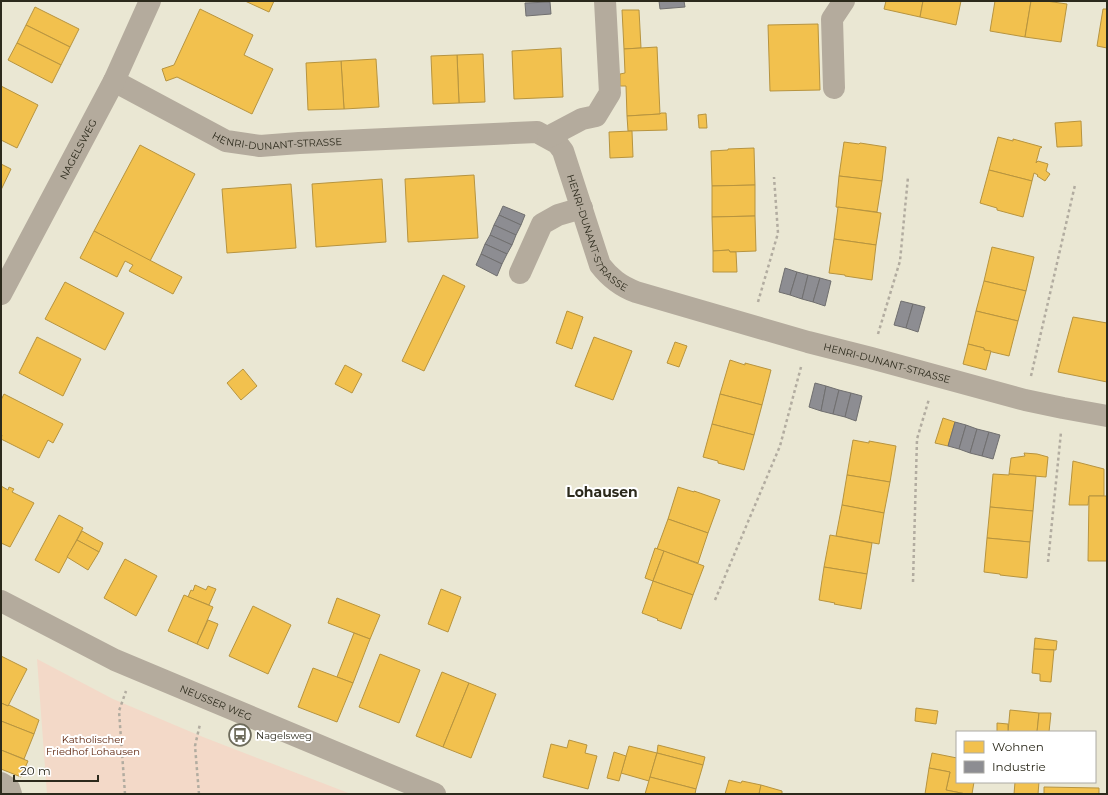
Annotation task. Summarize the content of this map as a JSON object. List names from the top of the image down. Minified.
{"streets":{"street":["HENRI-DUNANT-STRASSE","NAGELSWEG","NEUSSER WEG"]},"crossings":[["HENRI-DUNANT-STRASSE","NAGELSWEG"]],"districts":["Lohausen"],"parks":["Katholischer Friedhof Lohausen"],"places":{"bus stop":["Nagelsweg"]},"legend":["Wohnen","Industrie"],"scale_bar":"20 m"}
